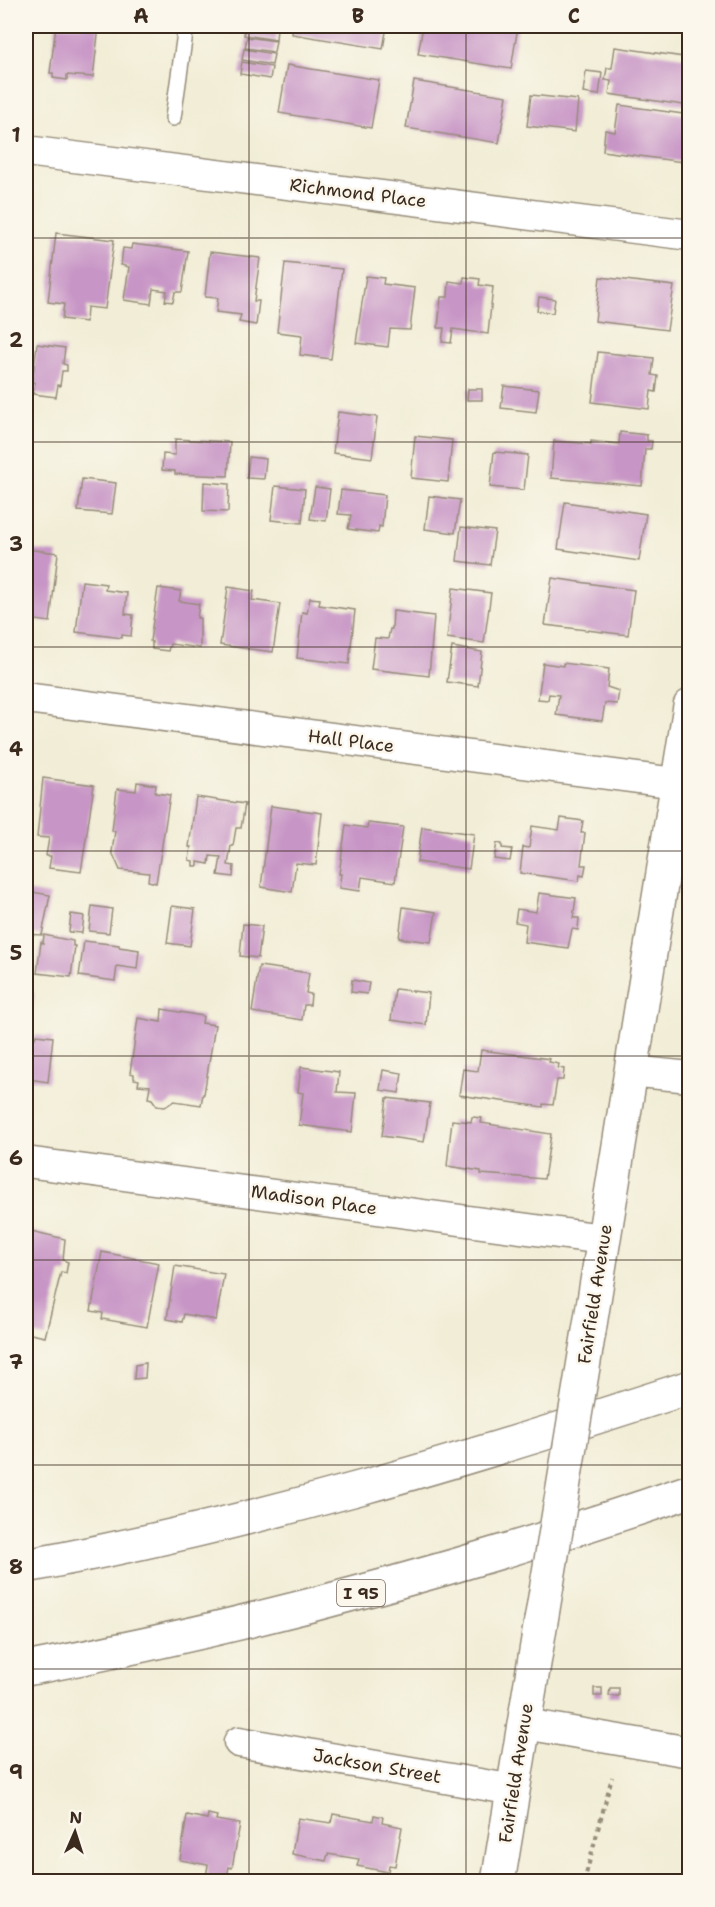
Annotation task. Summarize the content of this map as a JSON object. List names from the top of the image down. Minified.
{"streets":{"main road":["Fairfield Avenue","I 95"],"street":["Richmond Place","Hall Place","Madison Place","Jackson Street"]},"crossings":[["Hall Place","Fairfield Avenue"],["Madison Place","Fairfield Avenue"],["Fairfield Avenue","Jackson Street"]],"north":"top","grid":{"columns":["A","B","C"],"rows":["1","2","3","4","5","6","7","8","9"]}}
